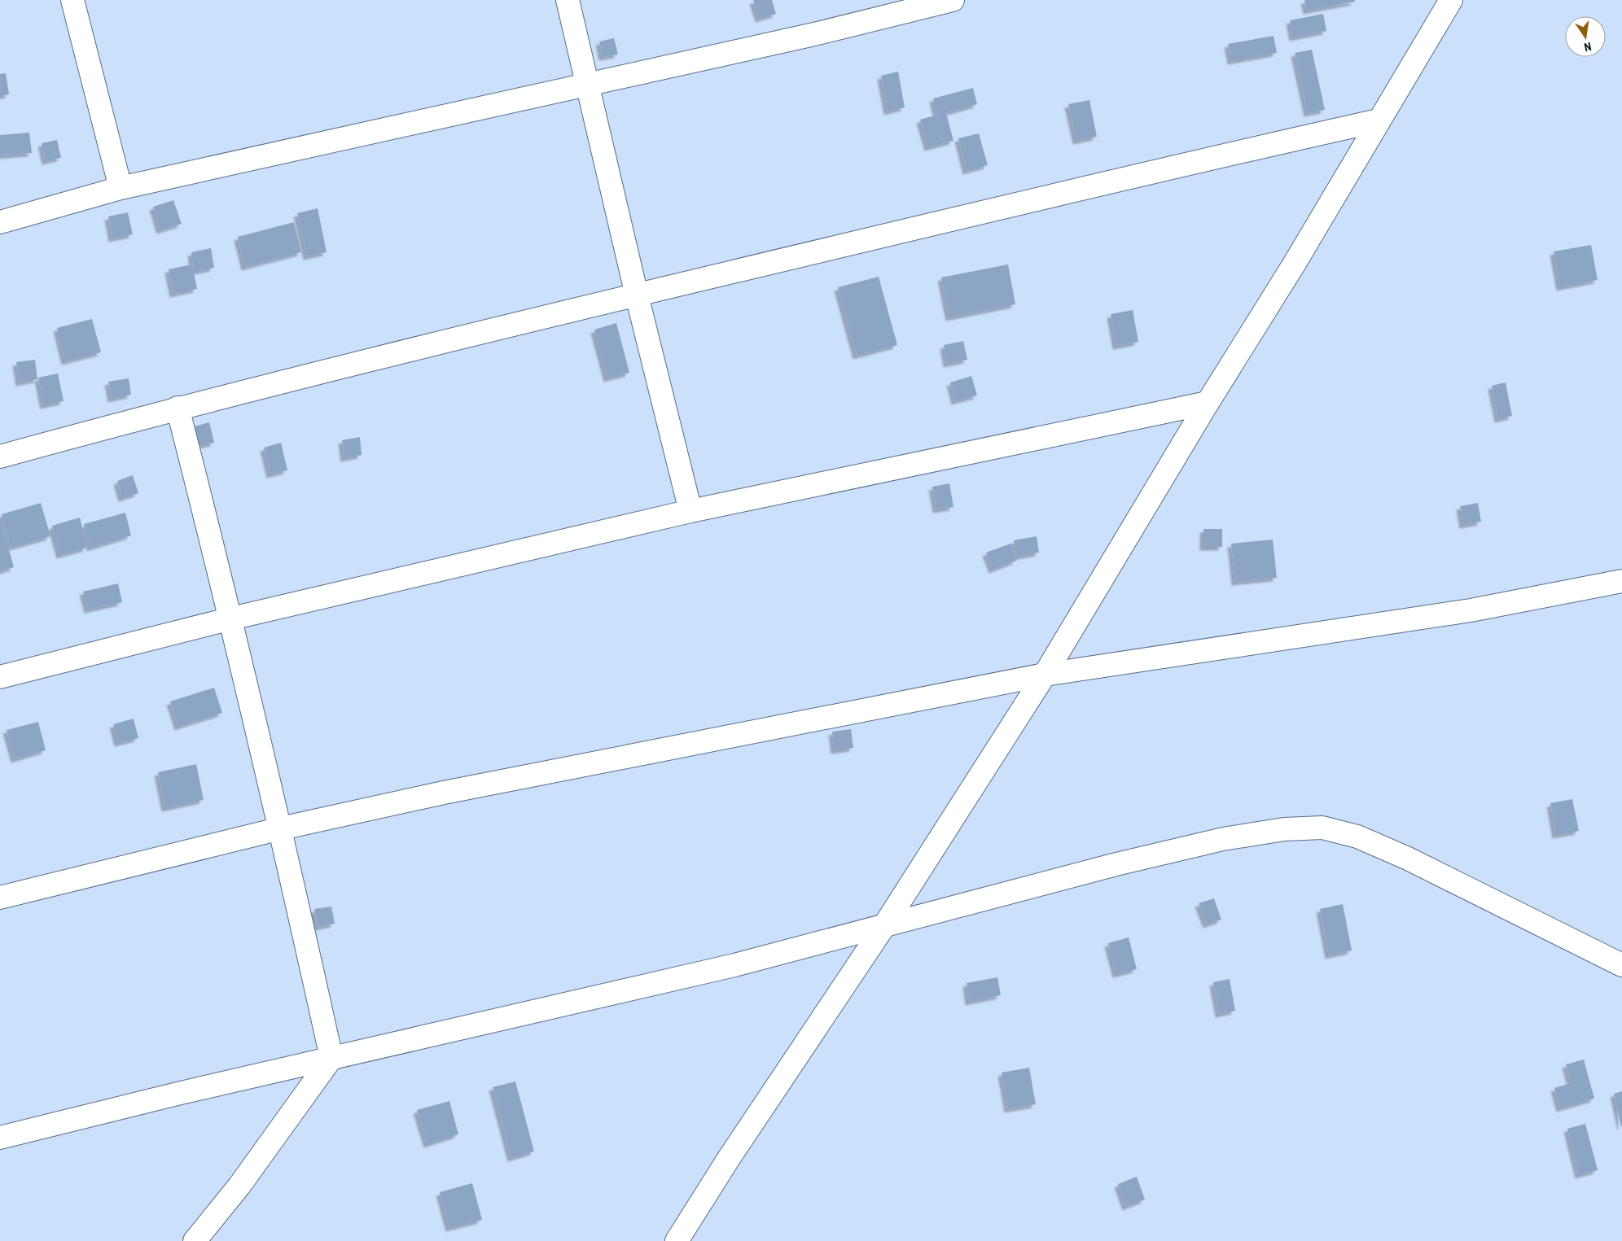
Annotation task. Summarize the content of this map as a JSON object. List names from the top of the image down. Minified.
{"north":"bottom"}
